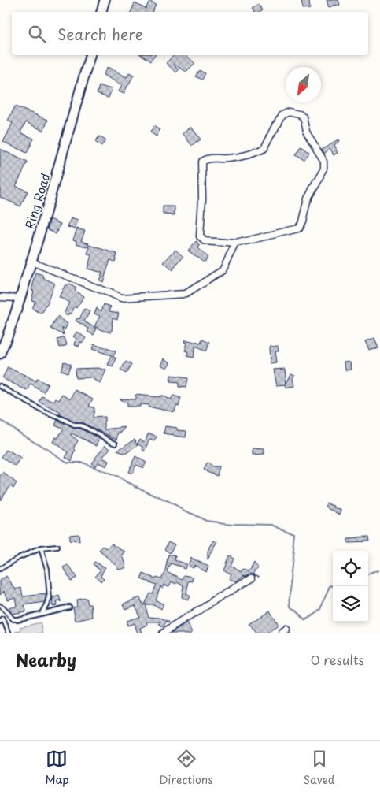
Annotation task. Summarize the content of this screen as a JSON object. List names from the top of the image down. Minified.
{"streets":{"main road":["Ring Road"]},"north":"bottom left","page":{"search":"Search here","heading":["Nearby","0 results"],"nav":["Map","Directions","Saved"]}}
